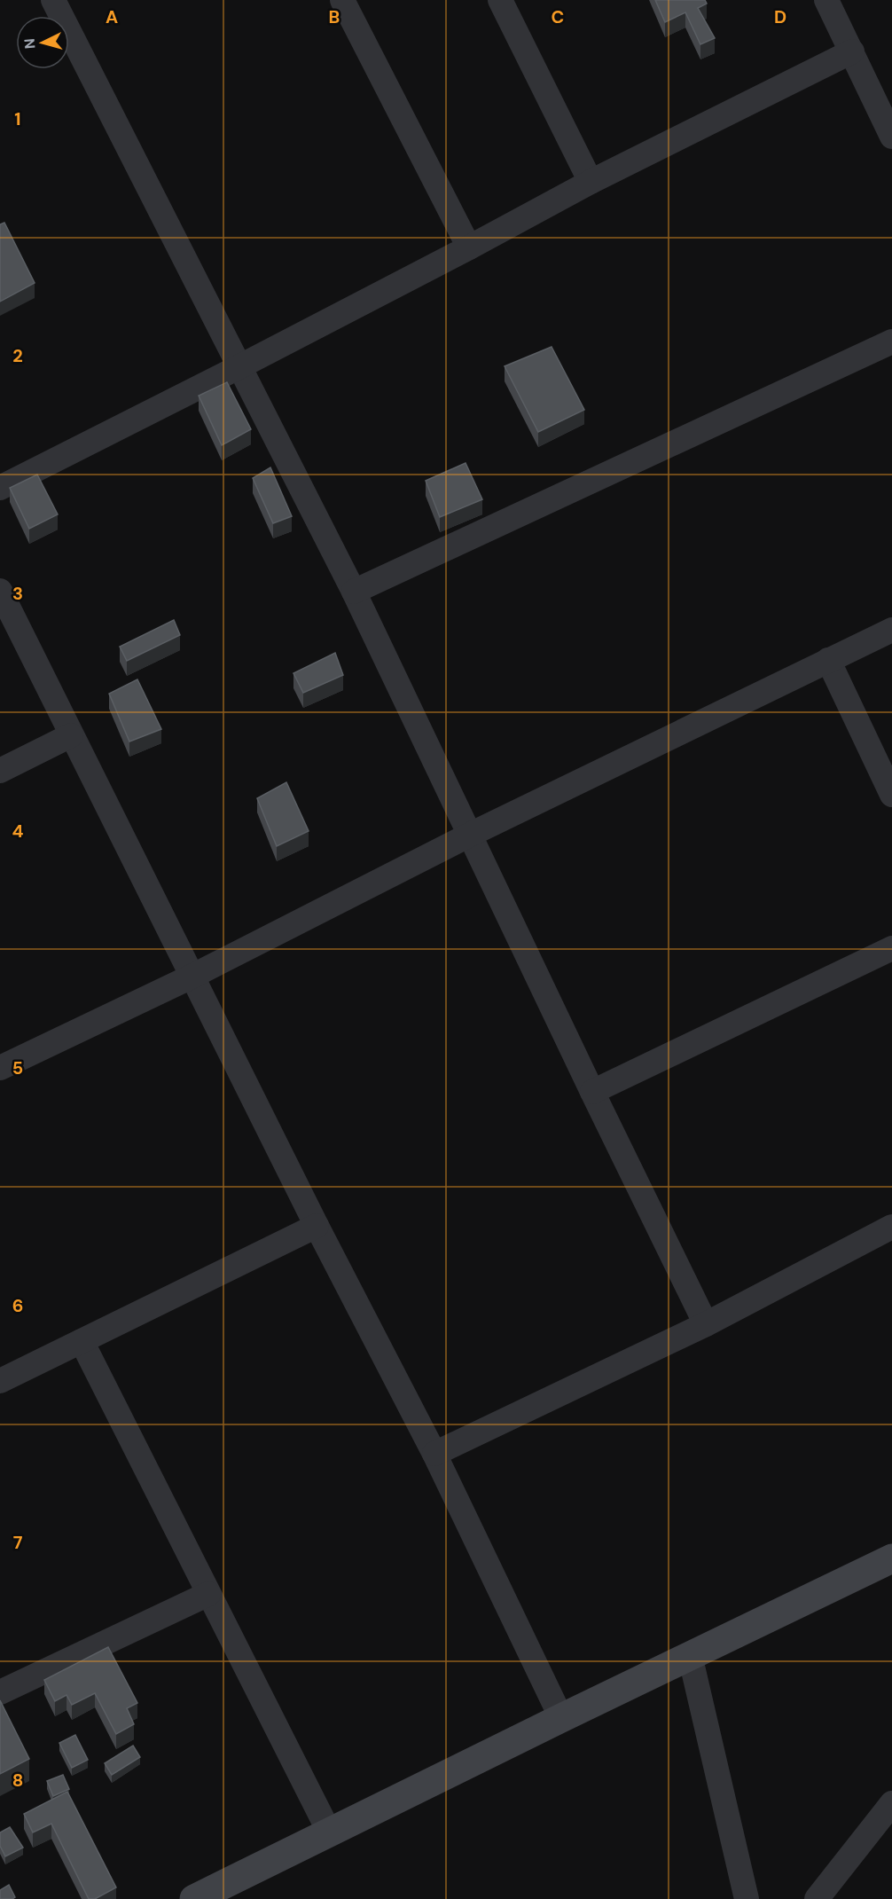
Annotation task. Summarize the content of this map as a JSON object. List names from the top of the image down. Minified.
{"north":"left","grid":{"columns":["A","B","C","D"],"rows":["1","2","3","4","5","6","7","8"]}}
